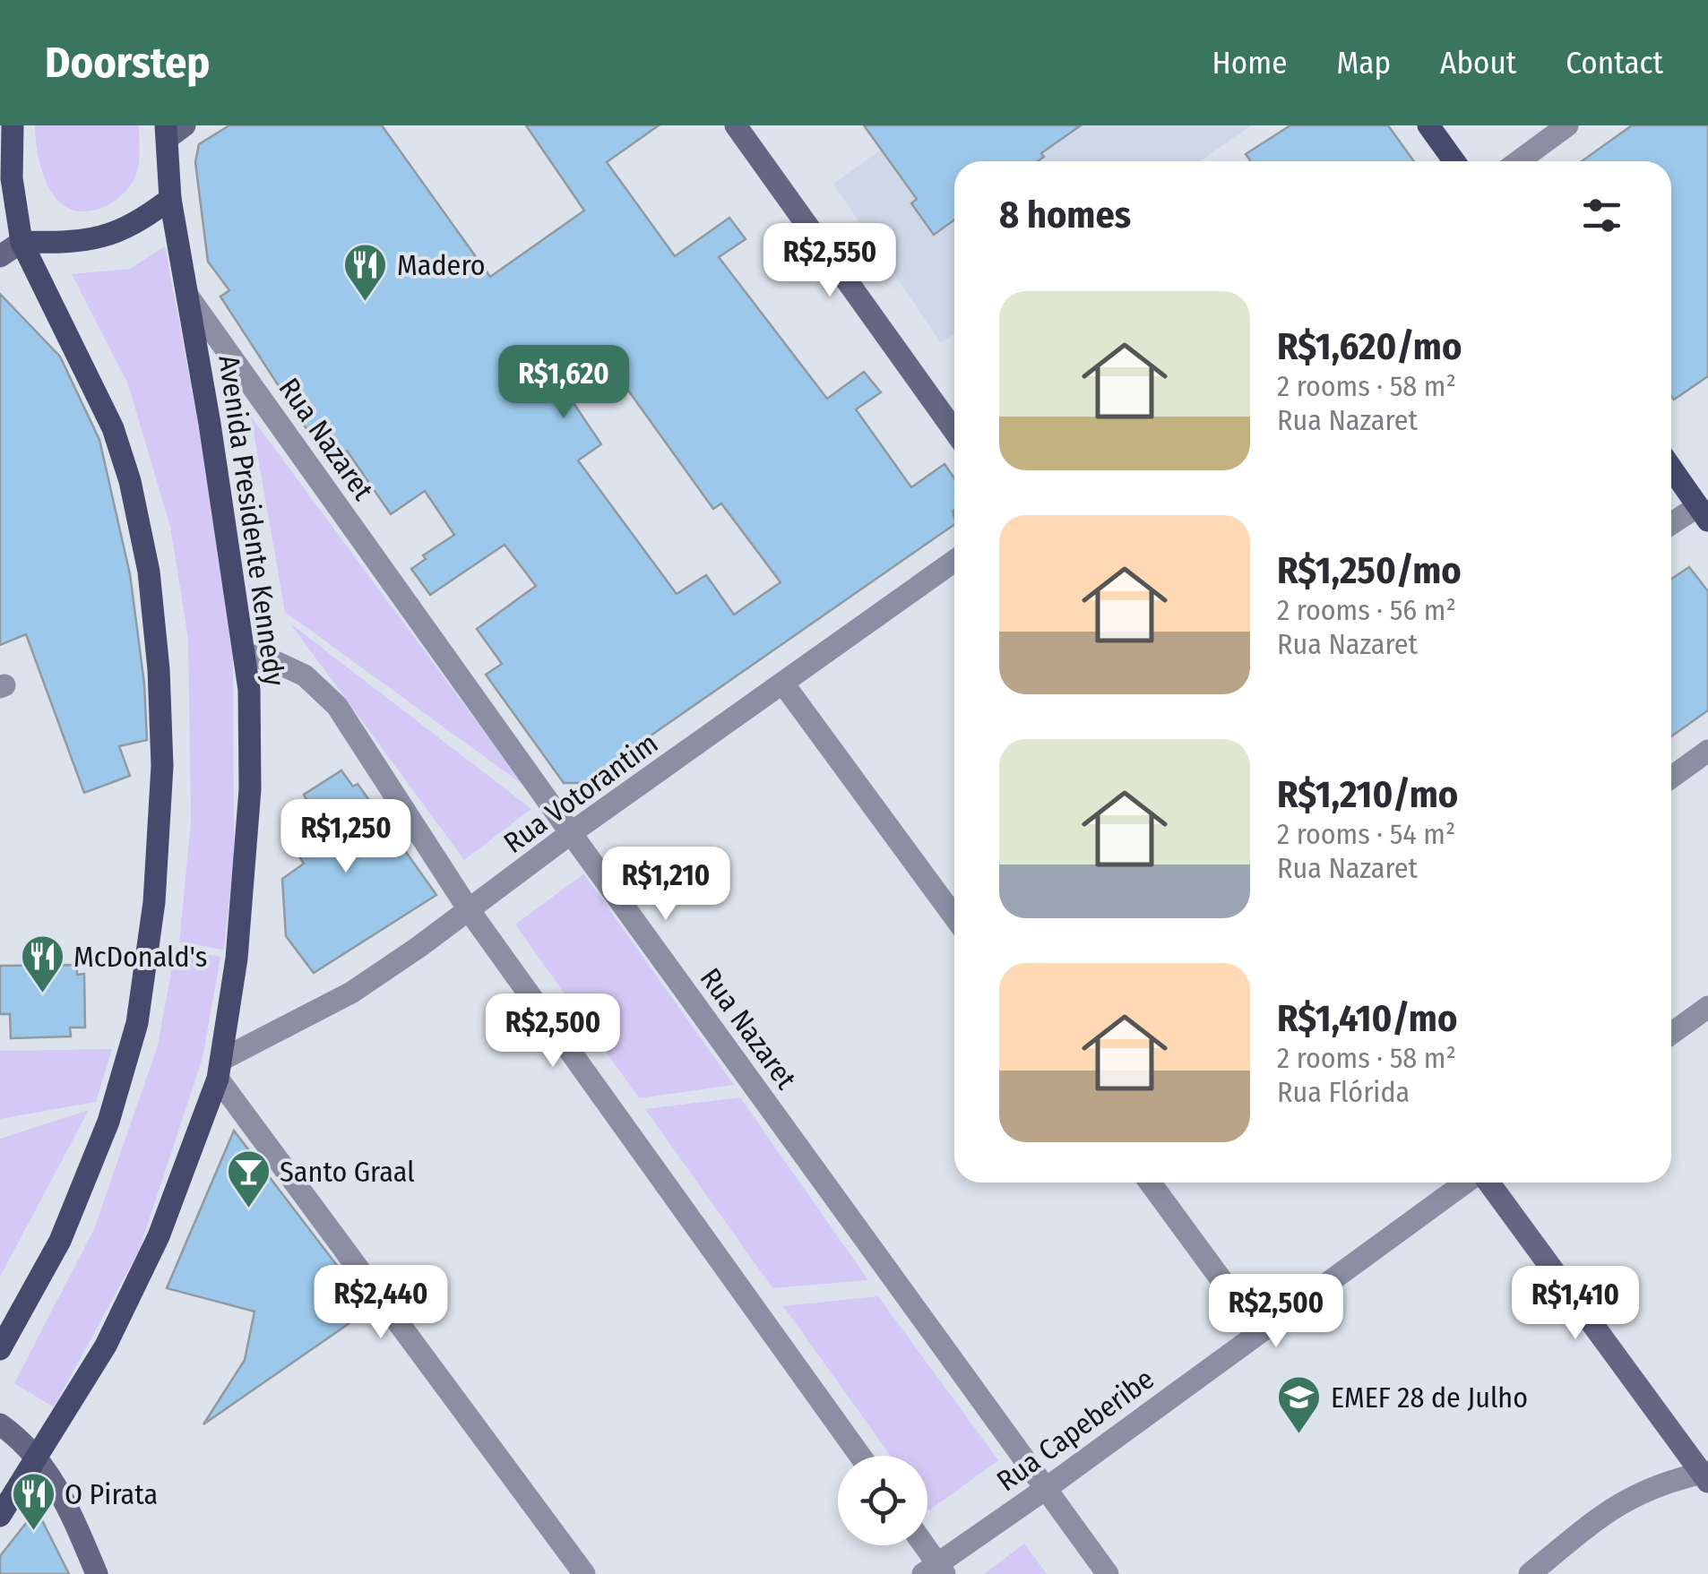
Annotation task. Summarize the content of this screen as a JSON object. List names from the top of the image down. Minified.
{"streets":{"main road":["Avenida Presidente Kennedy"],"street":["Rua Nazaret","Rua Votorantim","Rua Capeberibe"]},"crossings":[["Rua Nazaret","Avenida Presidente Kennedy"],["Rua Nazaret","Rua Votorantim"],["Rua Nazaret","Rua Capeberibe"],["Avenida Presidente Kennedy","Rua Votorantim"]],"places":{"restaurant":["Madero","McDonald's","O Pirata"],"bar":["Santo Graal"],"school or university":["EMEF 28 de Julho"]},"page":{"header":"Doorstep","nav":["Home","Map","About","Contact"],"heading":"8 homes","price":["R$2,550","R$1,620","R$1,250","R$1,210","R$2,500","R$2,440","R$1,410","R$2,500"],"list":[{"name":"R$1,620/mo","note":"2 rooms · 58 m² · Rua Nazaret"},{"name":"R$1,250/mo","note":"2 rooms · 56 m² · Rua Nazaret"},{"name":"R$1,210/mo","note":"2 rooms · 54 m² · Rua Nazaret"},{"name":"R$1,410/mo","note":"2 rooms · 58 m² · Rua Flórida"}]}}
